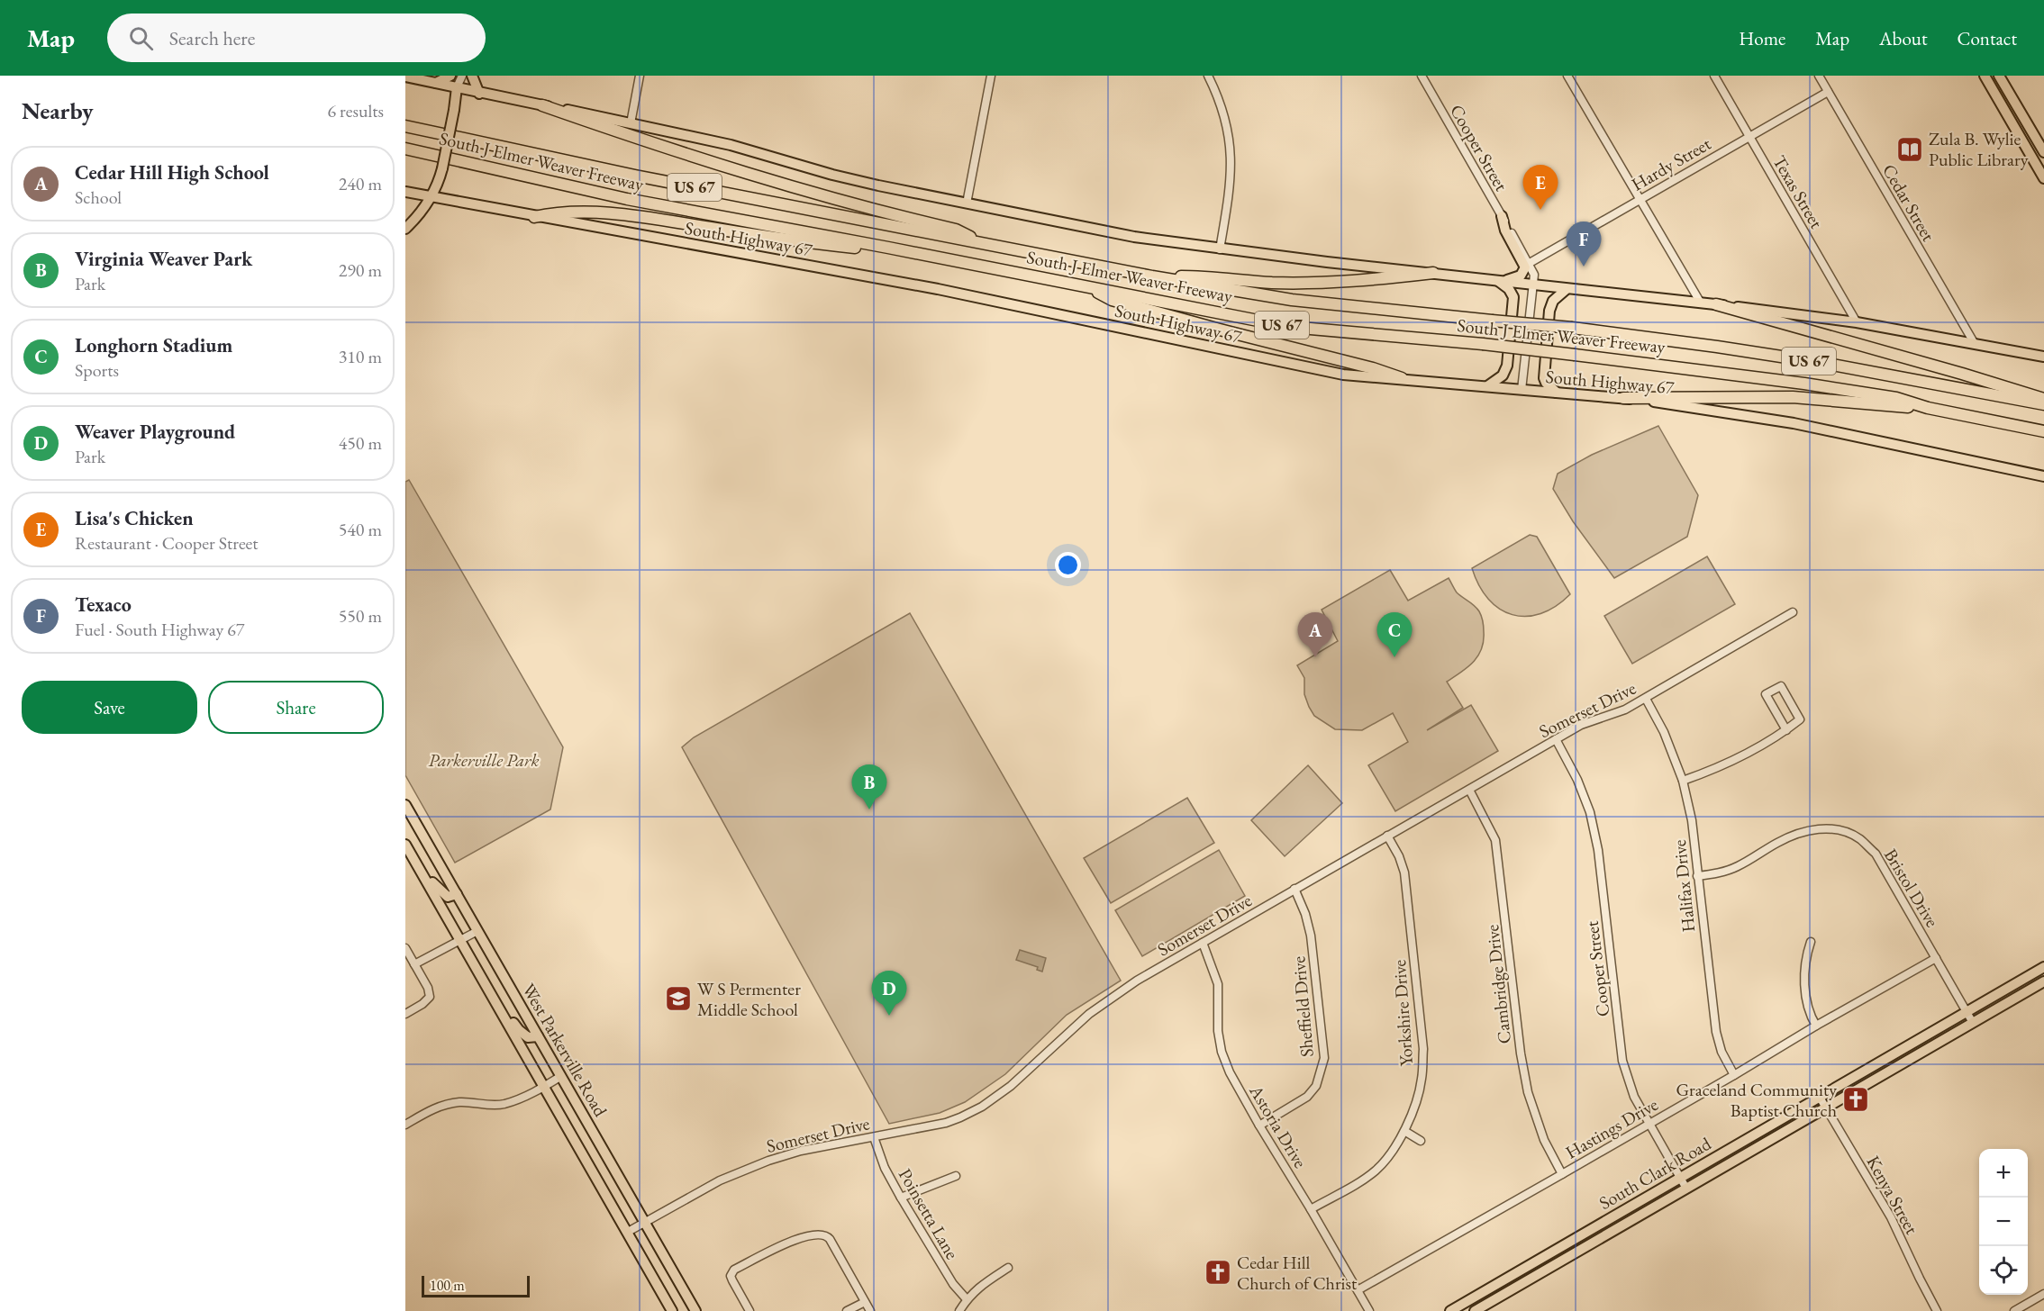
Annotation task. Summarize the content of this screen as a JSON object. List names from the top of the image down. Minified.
{"streets":{"highway":["South J Elmer Weaver Freeway","US 67"],"main road":["South Highway 67","West Parkerville Road","South Clark Road"],"street":["Cooper Street","Hardy Street","Texas Street","Cedar Street","Somerset Drive","Halifax Drive","Bristol Drive","Cambridge Drive","Sheffield Drive","Yorkshire Drive","Astoria Drive","Hastings Drive","Kenya Street","Poinsetta Lane"]},"crossings":[["Cooper Street","Hardy Street"],["Cooper Street","South Highway 67"],["Cooper Street","Somerset Drive"],["Cooper Street","Hastings Drive"],["Cooper Street","South Clark Road"],["Hardy Street","Texas Street"],["Hardy Street","Cedar Street"],["Somerset Drive","Halifax Drive"],["Somerset Drive","Cambridge Drive"],["Somerset Drive","Sheffield Drive"],["Somerset Drive","Yorkshire Drive"],["Somerset Drive","West Parkerville Road"],["Somerset Drive","Astoria Drive"],["Somerset Drive","Poinsetta Lane"],["Halifax Drive","Bristol Drive"],["Halifax Drive","Hastings Drive"],["Bristol Drive","Hastings Drive"],["Bristol Drive","South Clark Road"],["Cambridge Drive","Hastings Drive"],["Sheffield Drive","Astoria Drive"],["Yorkshire Drive","Astoria Drive"],["Astoria Drive","Hastings Drive"],["South Clark Road","Kenya Street"]],"parks":["Parkerville Park"],"places":{"library":["Zula B. Wylie Public Library"],"school or university":["W S Permenter Middle School"],"church":["Graceland Community Baptist Church","Cedar Hill Church of Christ"]},"scale_bar":"100 m","page":{"header":"Map","search":"Search here","nav":["Home","Map","About","Contact"],"heading":["Nearby","6 results"],"list":[{"mark":"A","name":"Cedar Hill High School","note":"School","value":"240 m"},{"mark":"B","name":"Virginia Weaver Park","note":"Park","value":"290 m"},{"mark":"C","name":"Longhorn Stadium","note":"Sports","value":"310 m"},{"mark":"D","name":"Weaver Playground","note":"Park","value":"450 m"},{"mark":"E","name":"Lisa's Chicken","note":"Restaurant · Cooper Street","value":"540 m"},{"mark":"F","name":"Texaco","note":"Fuel · South Highway 67","value":"550 m"}],"pins":["E","F","A","C","B","D"],"buttons":["Save","Share"],"map_buttons":["+","−"],"scale":"100 m"}}
